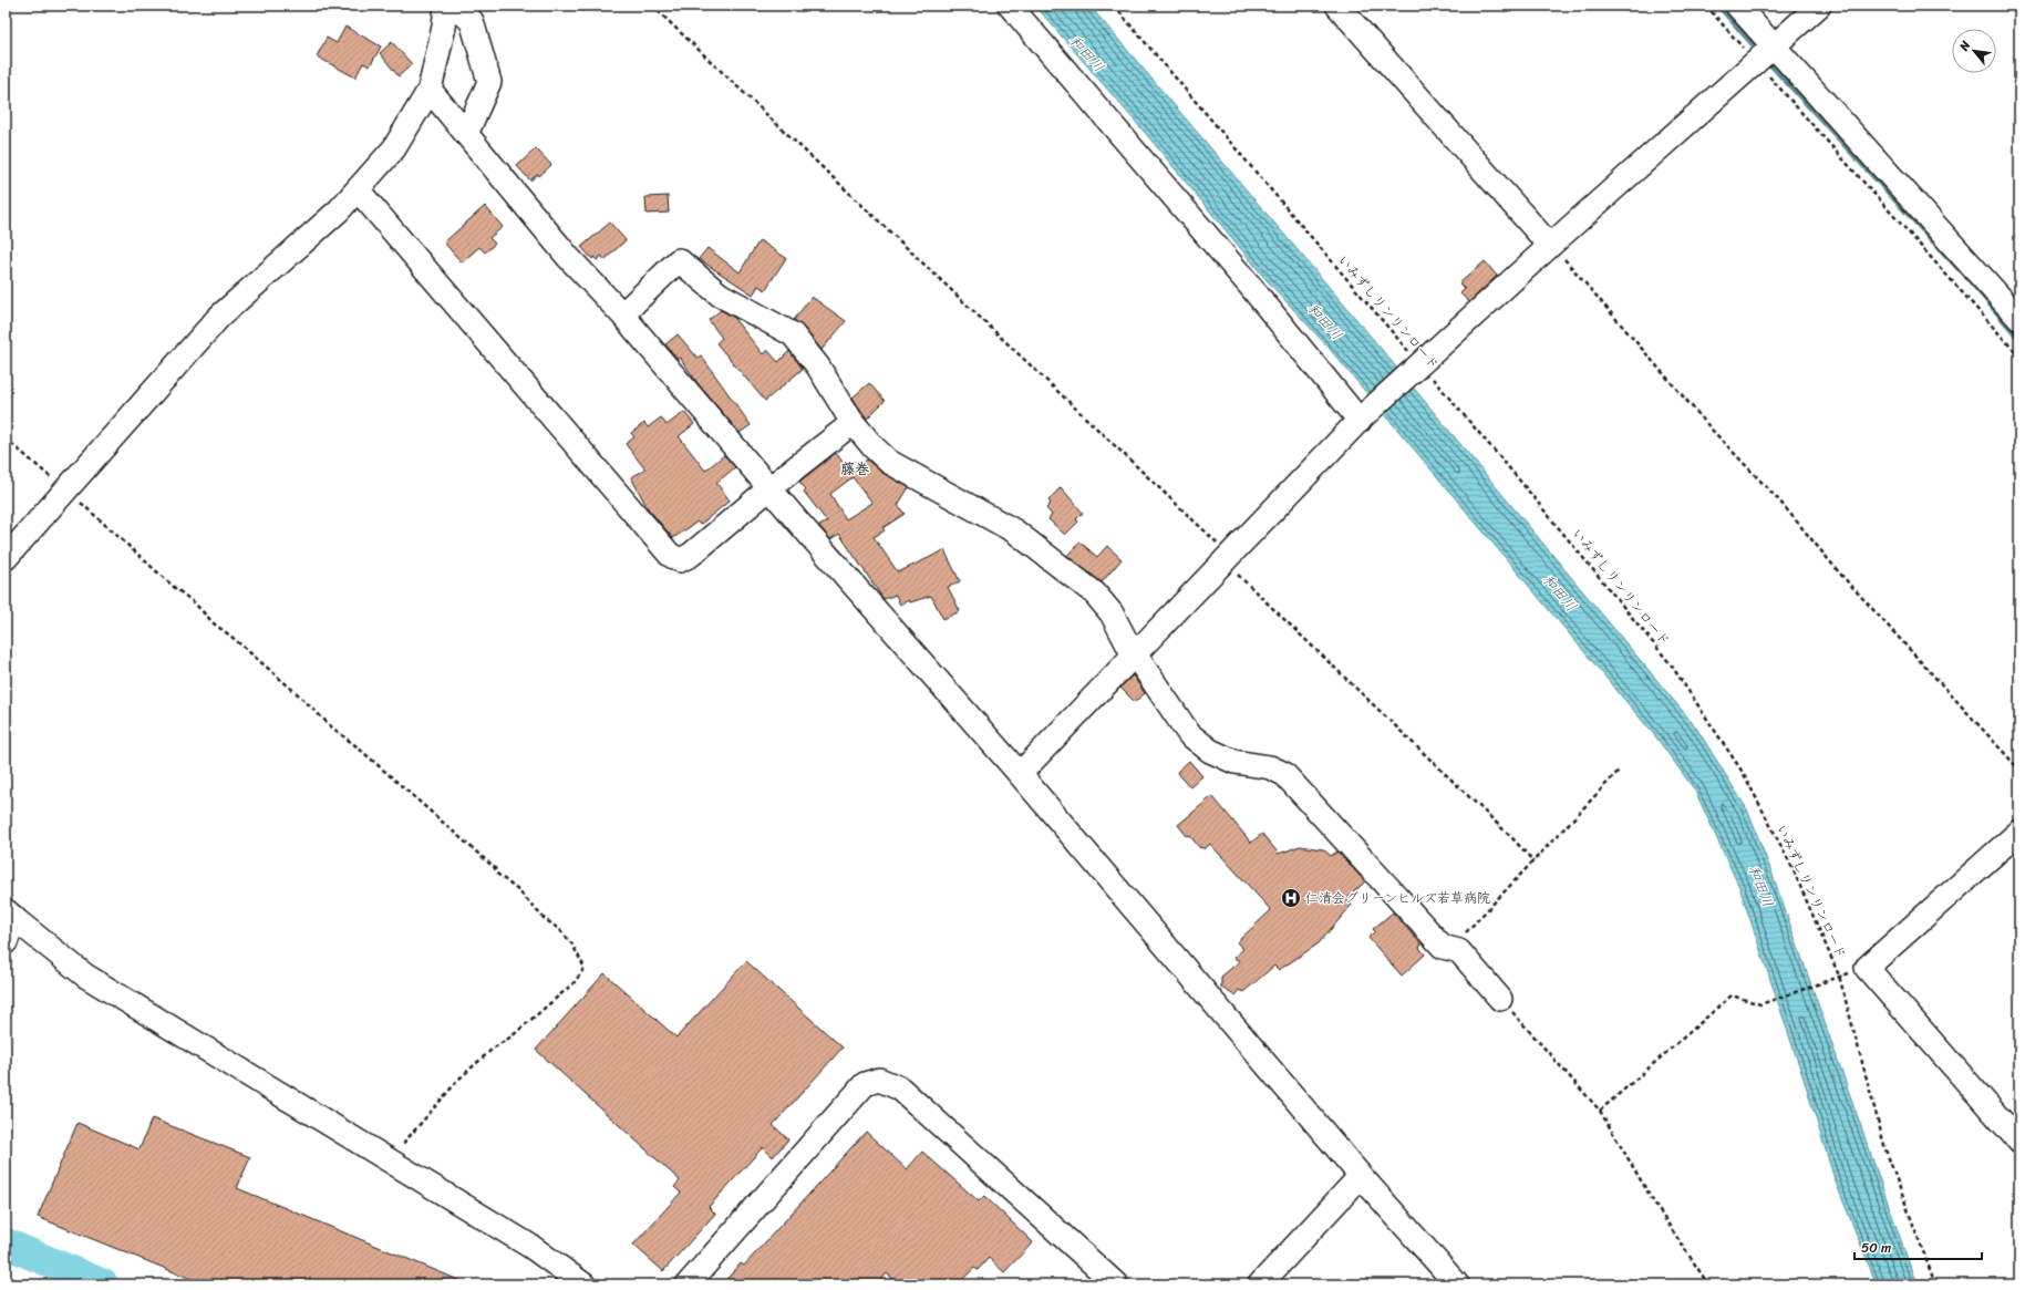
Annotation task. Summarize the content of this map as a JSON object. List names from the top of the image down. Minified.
{"streets":{"path":["いみずしリンリンロード"]},"districts":["藤巻"],"water":["和田川"],"places":{"hospital":["仁清会グリーンヒルズ若草病院"]},"scale_bar":"50 m","north":"top left"}
